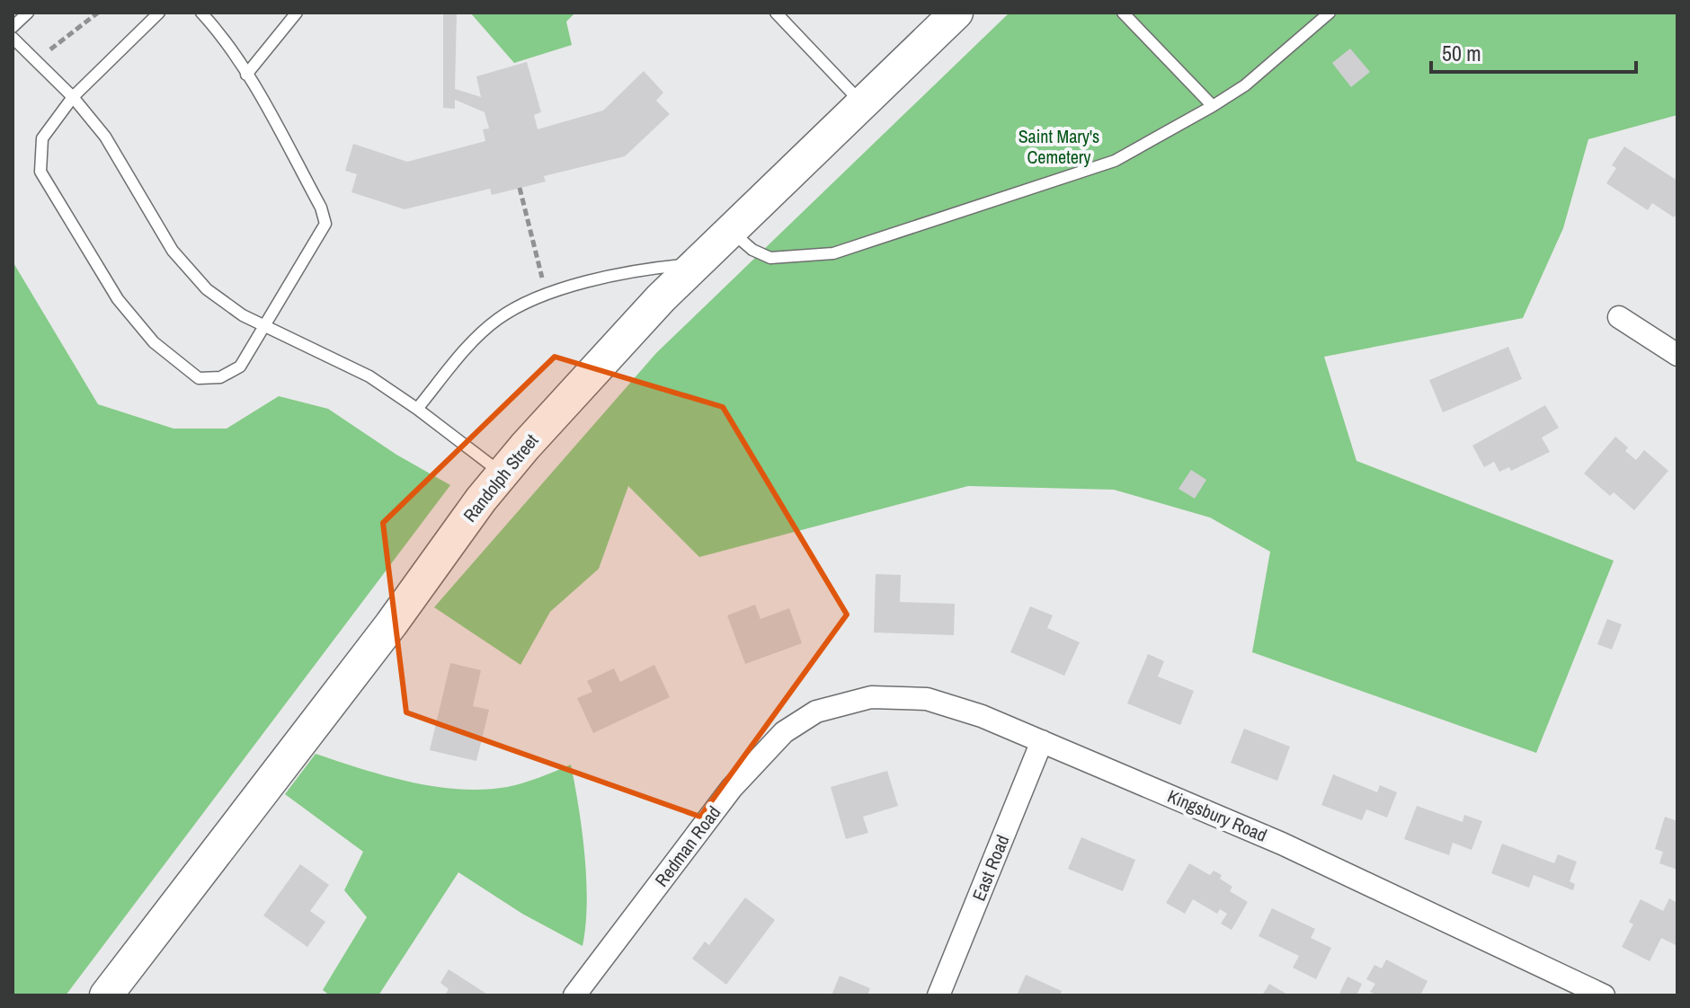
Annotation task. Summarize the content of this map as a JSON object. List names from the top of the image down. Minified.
{"streets":{"main road":["Randolph Street"],"street":["Kingsbury Road","Redman Road","East Road"]},"crossings":[["Kingsbury Road","Redman Road"],["Kingsbury Road","East Road"]],"parks":["Saint Mary's Cemetery"],"scale_bar":"50 m"}
